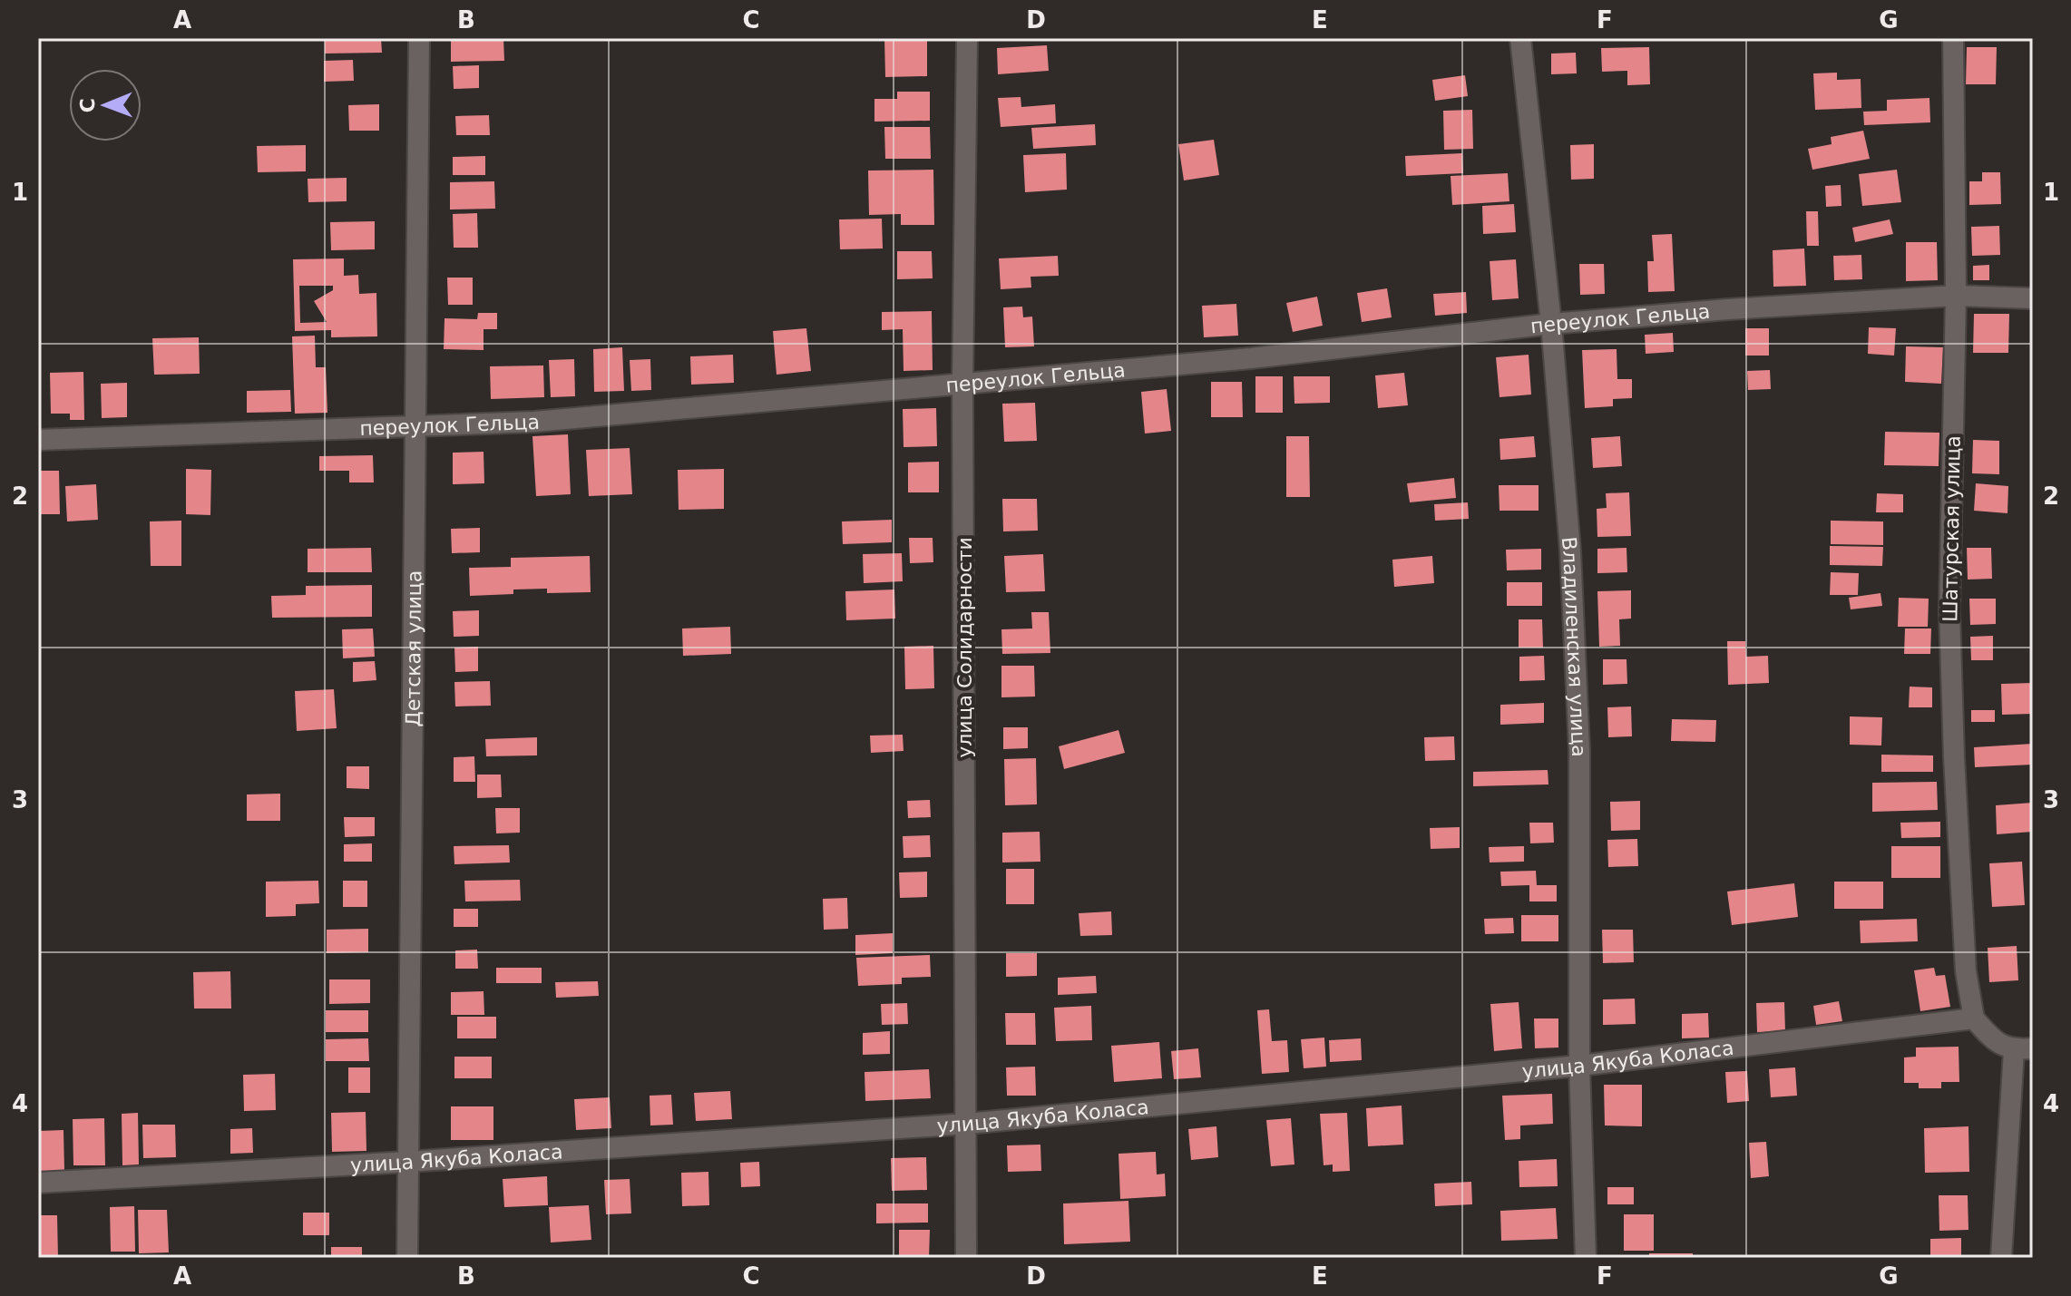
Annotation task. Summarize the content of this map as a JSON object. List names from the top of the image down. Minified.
{"streets":{"street":["переулок Гельца","Шатурская улица","Владиленская улица","улица Солидарности","Детская улица","улица Якуба Коласа"]},"crossings":[["переулок Гельца","Шатурская улица"],["переулок Гельца","Владиленская улица"],["переулок Гельца","улица Солидарности"],["переулок Гельца","Детская улица"],["Шатурская улица","улица Якуба Коласа"],["Владиленская улица","улица Якуба Коласа"],["улица Солидарности","улица Якуба Коласа"],["Детская улица","улица Якуба Коласа"]],"north":"left","grid":{"columns":["A","B","C","D","E","F","G"],"rows":["1","2","3","4"]}}
